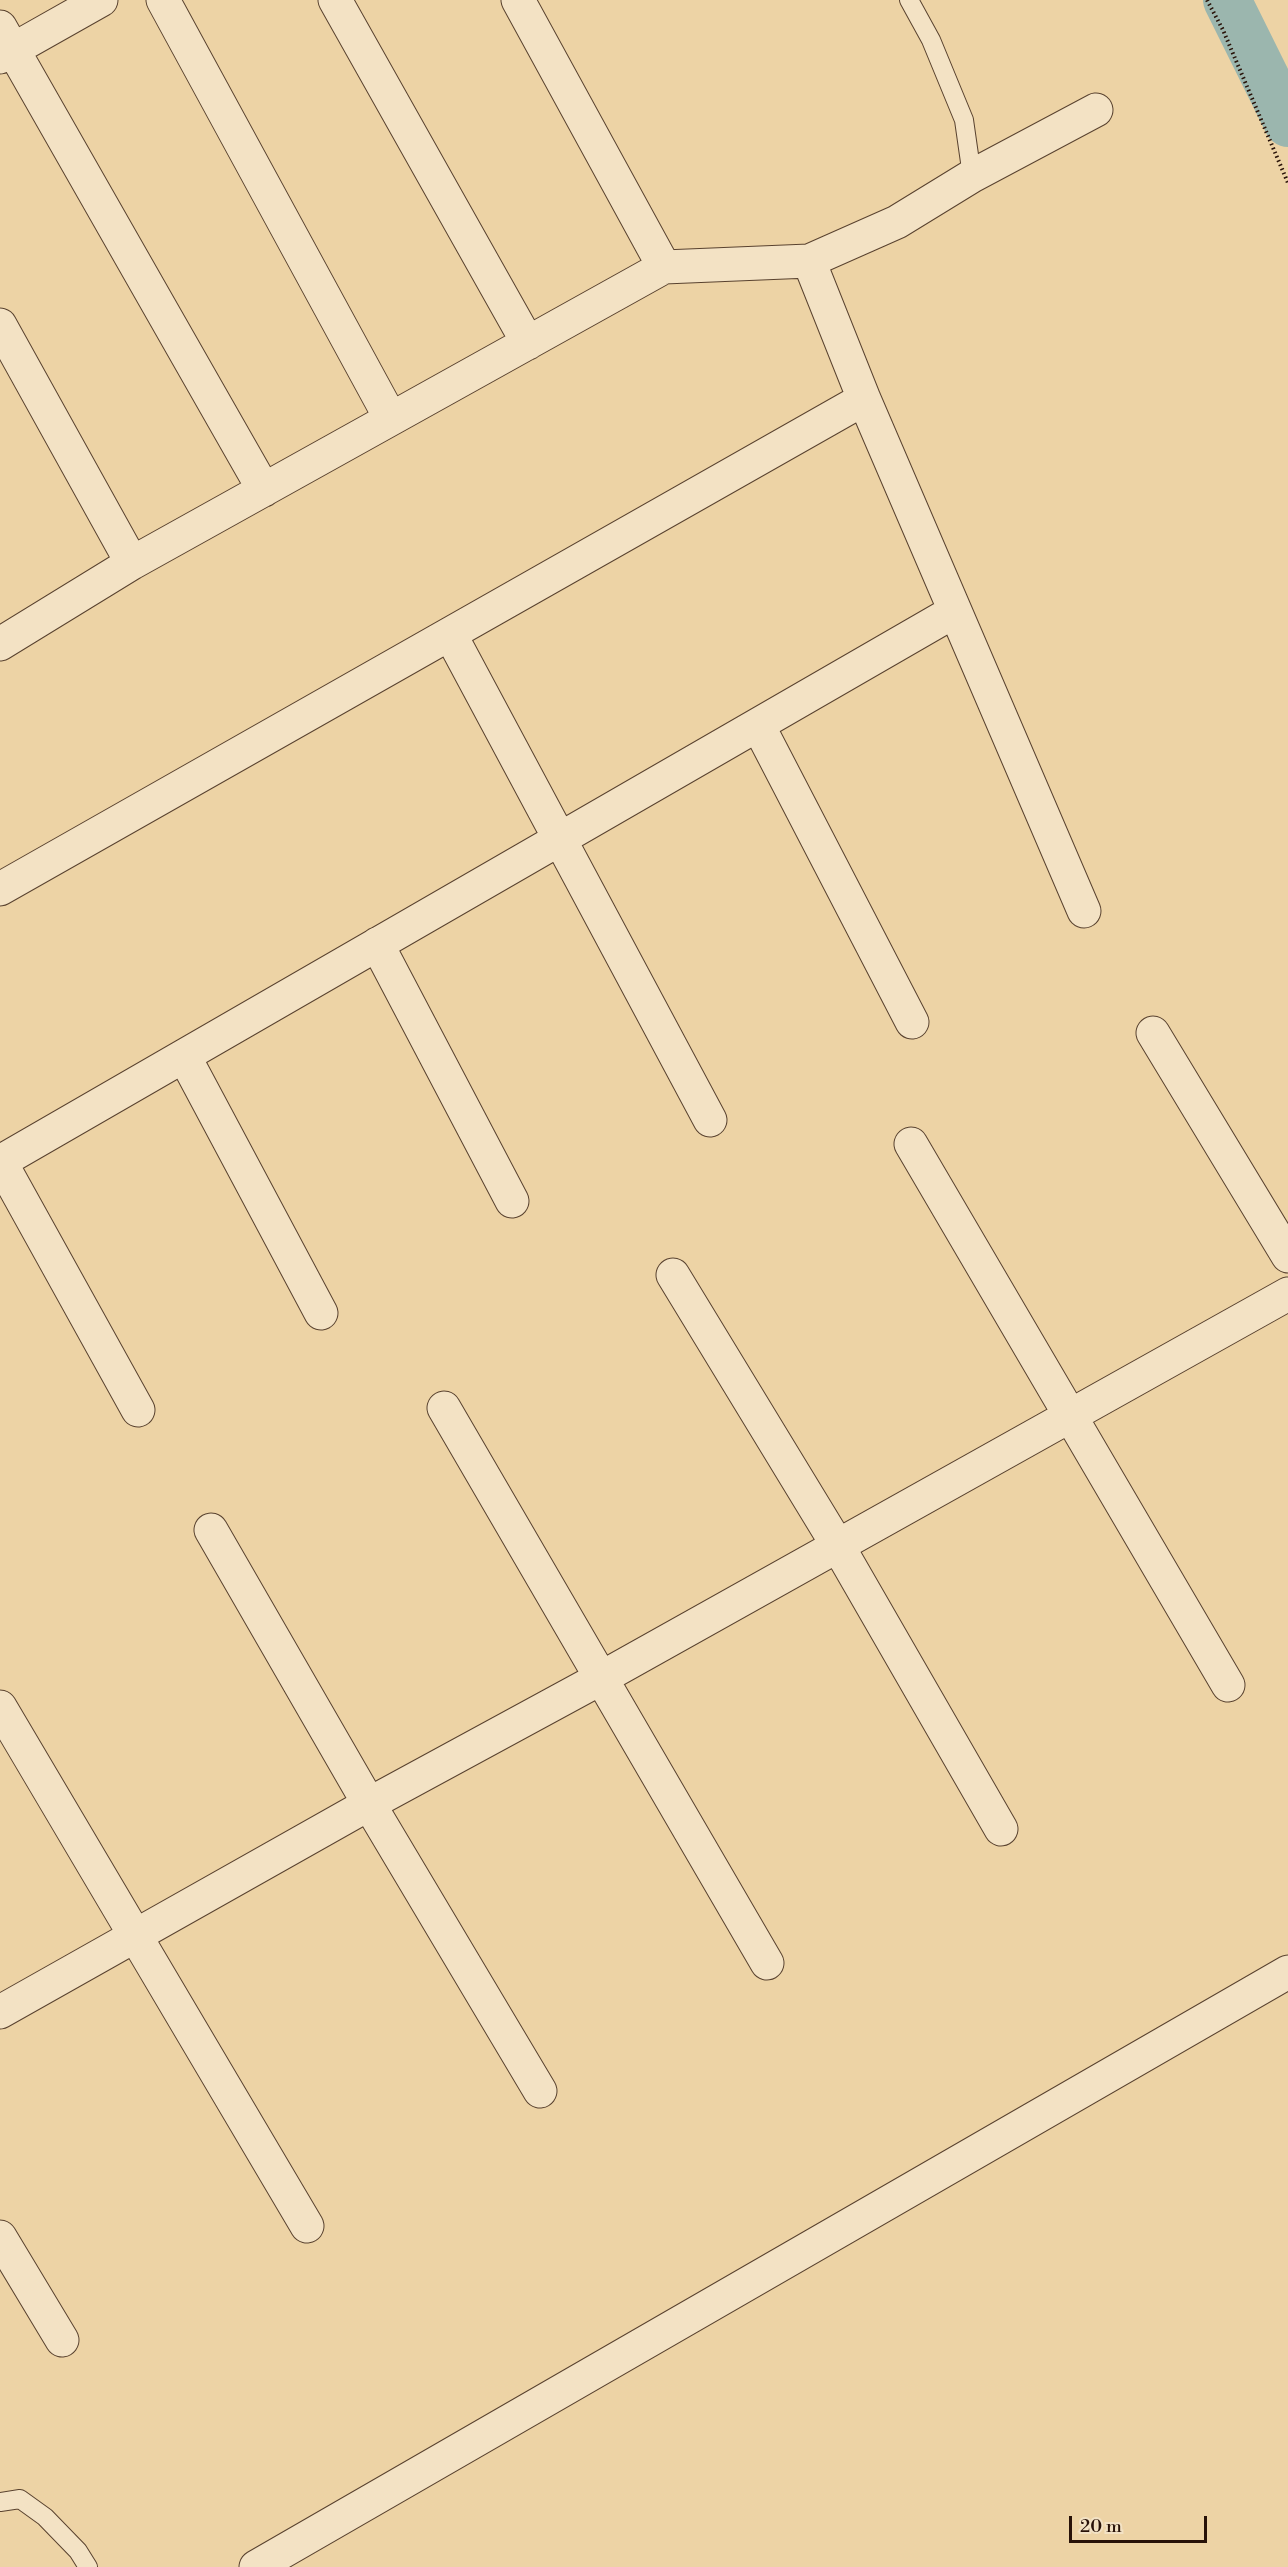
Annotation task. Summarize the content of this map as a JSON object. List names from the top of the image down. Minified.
{"scale_bar":"20 m"}
